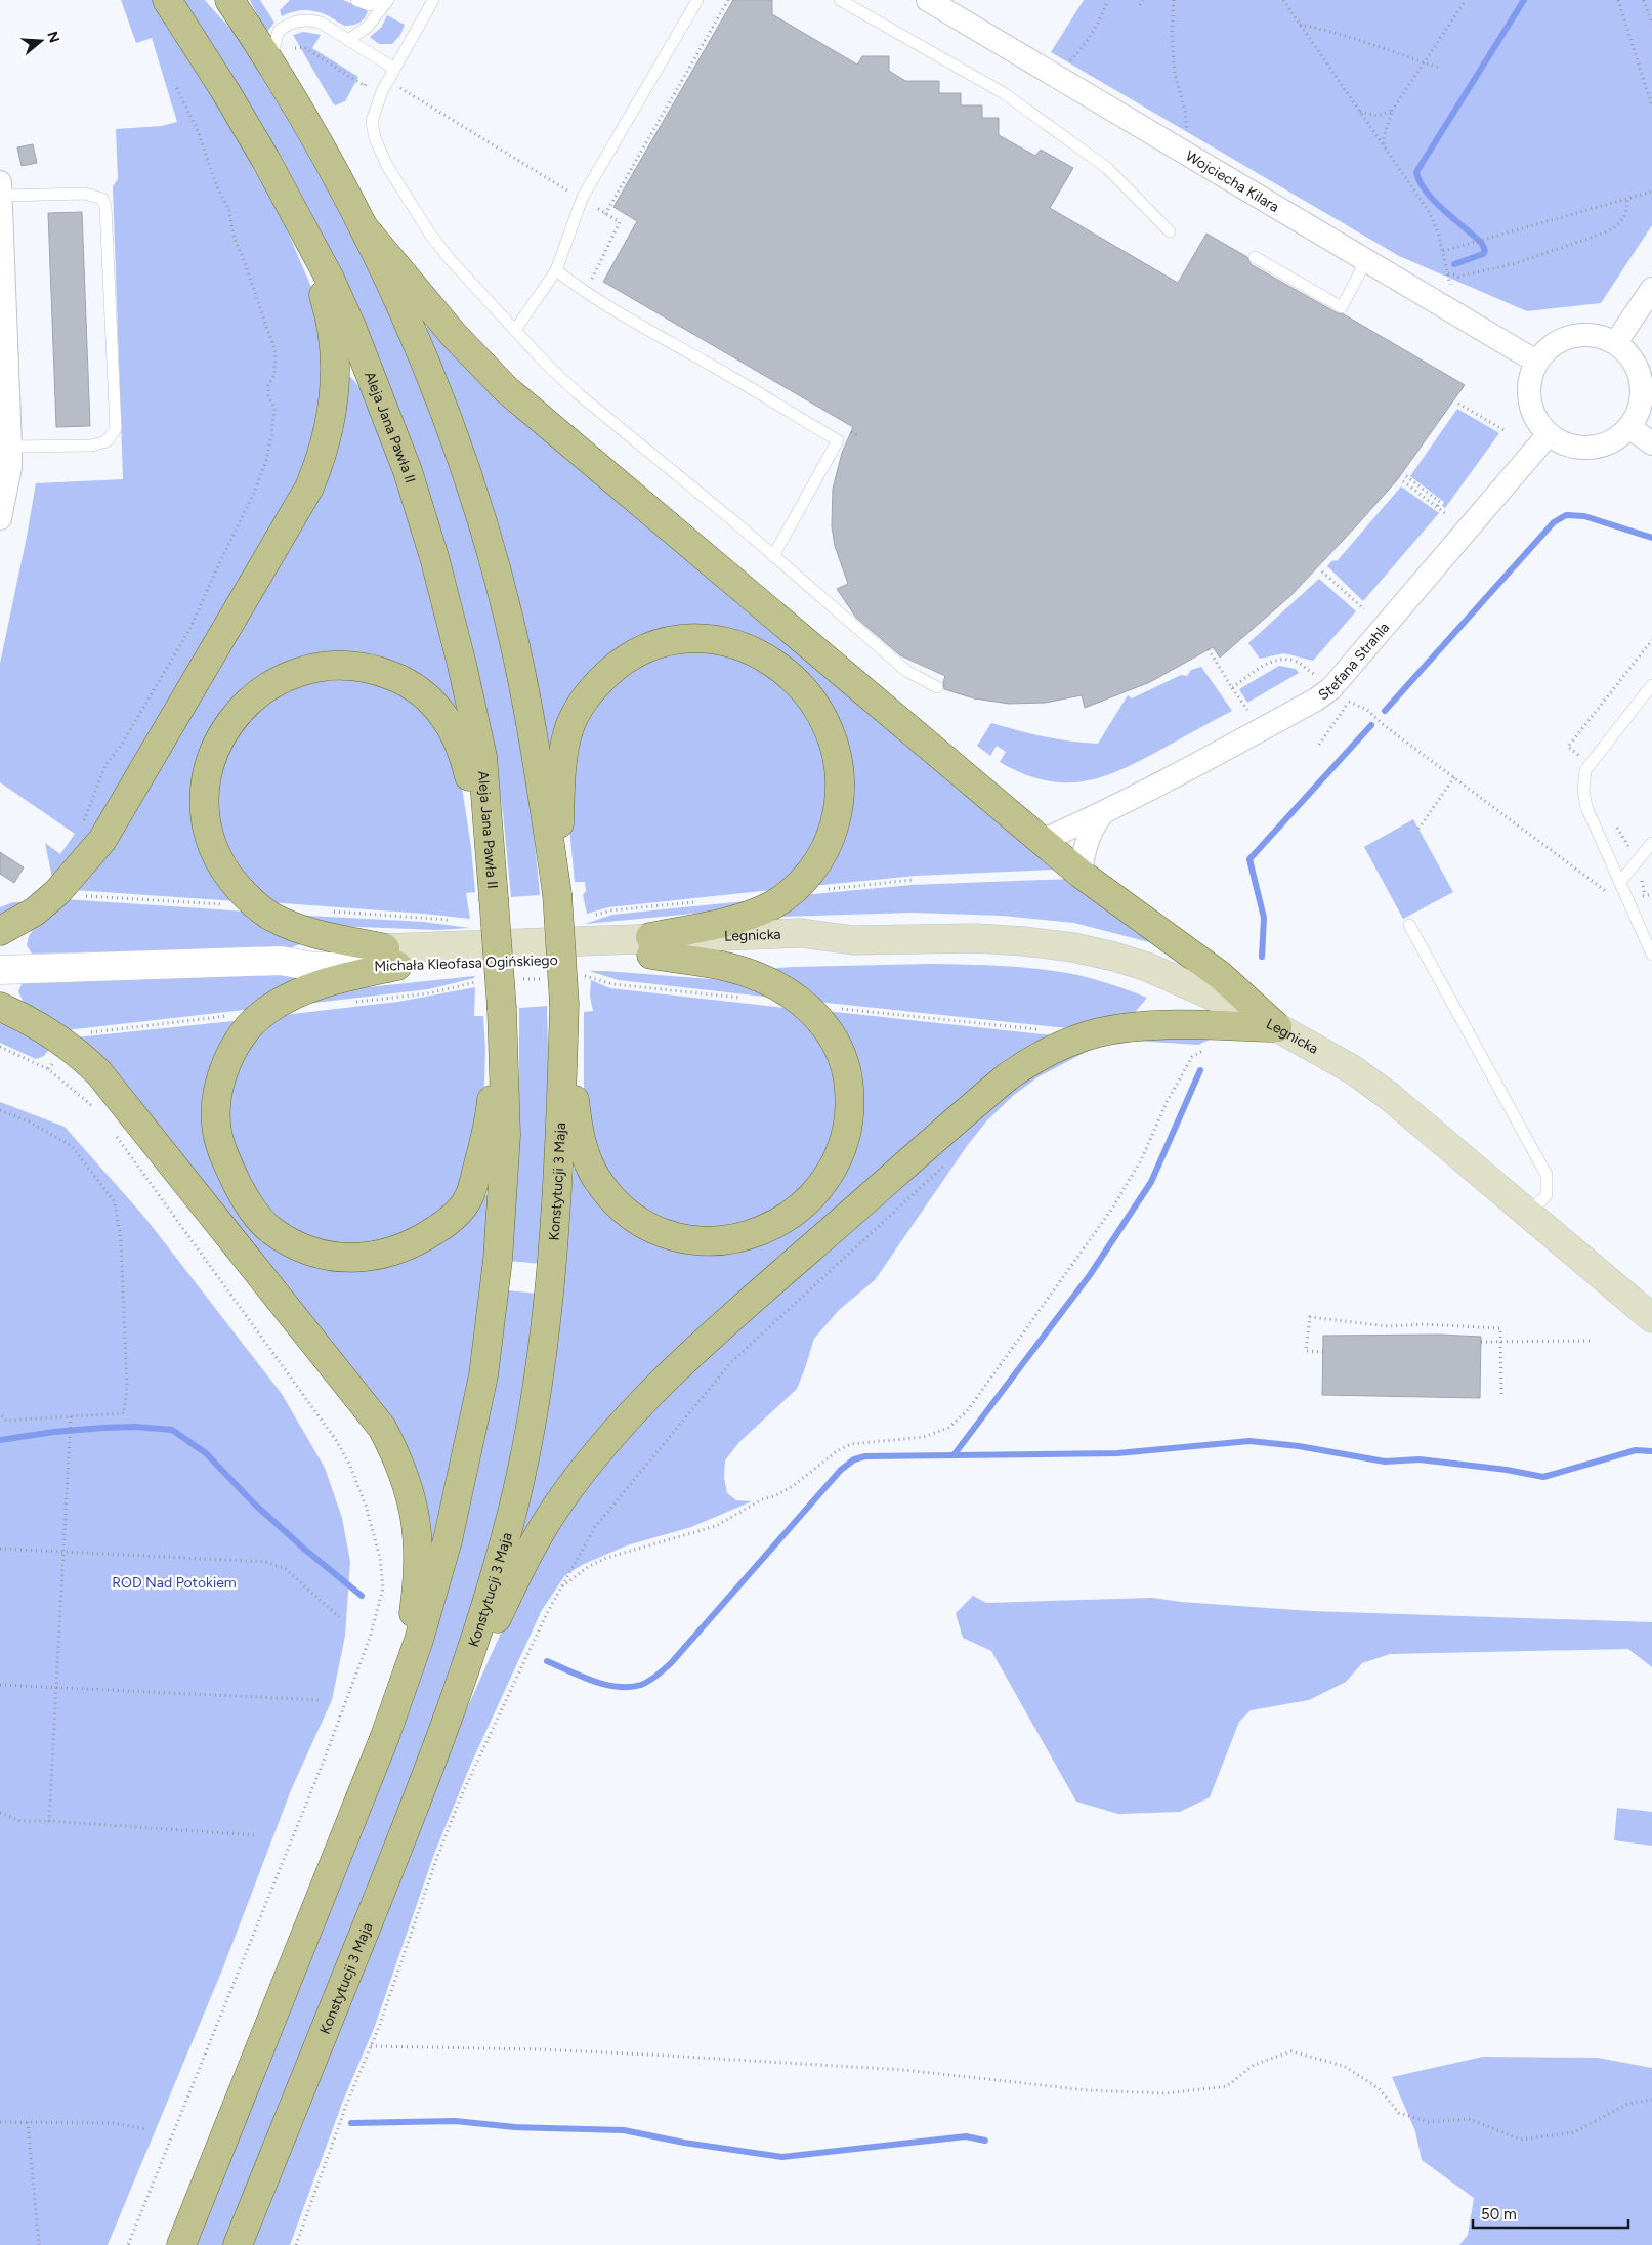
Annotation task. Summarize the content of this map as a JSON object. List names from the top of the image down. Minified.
{"streets":{"main road":["Aleja Jana Pawła II","Legnicka","Michała Kleofasa Ogińskiego","Konstytucji 3 Maja"],"street":["Wojciecha Kilara","Stefana Strahla"]},"crossings":[["Wojciecha Kilara","Stefana Strahla"],["Legnicka","Michała Kleofasa Ogińskiego"]],"parks":["ROD Nad Potokiem"],"scale_bar":"50 m","north":"right"}
